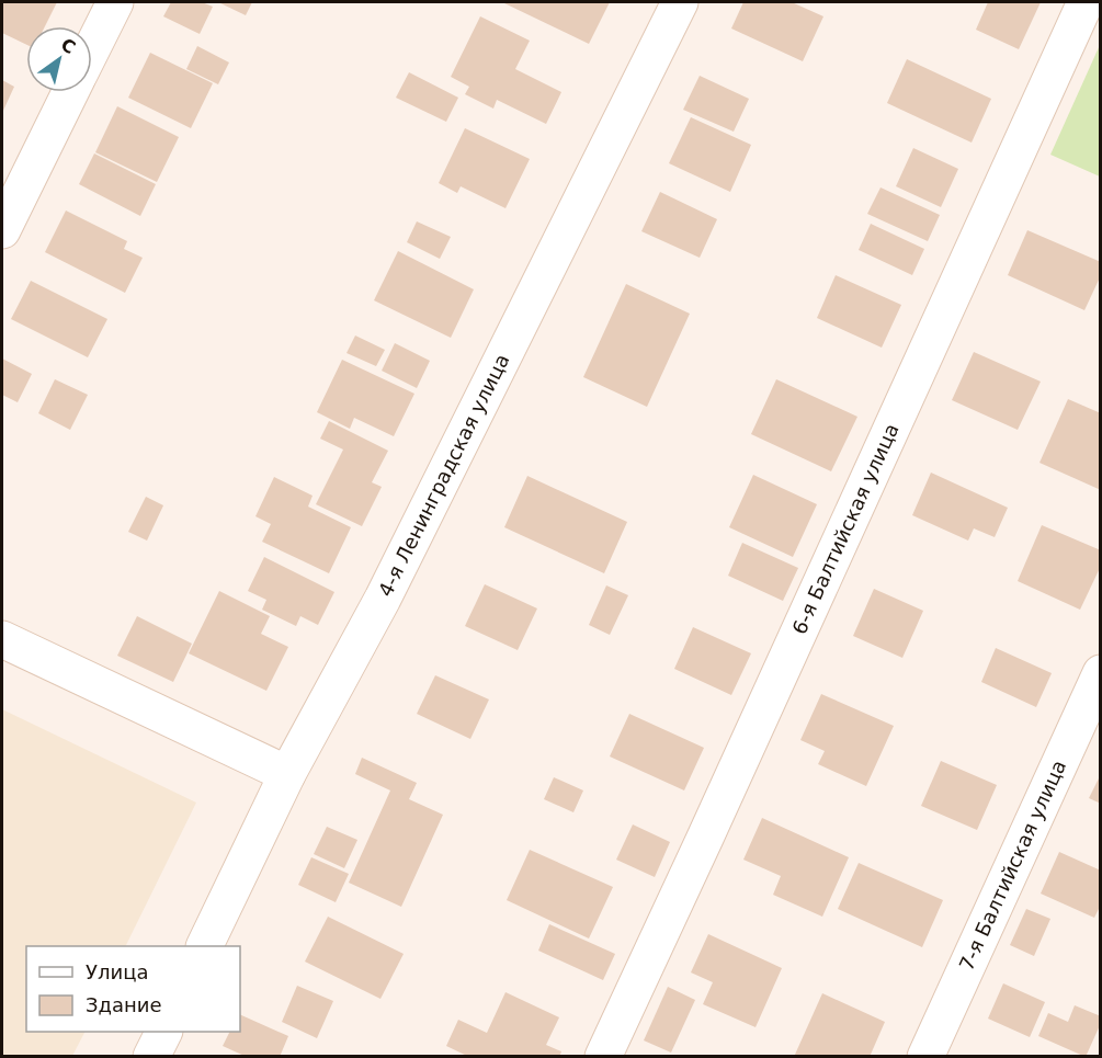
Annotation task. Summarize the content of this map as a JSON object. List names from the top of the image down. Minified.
{"streets":{"street":["4-я Ленинградская улица","6-я Балтийская улица","7-я Балтийская улица"]},"legend":["Улица","Здание"],"north":"top right"}
